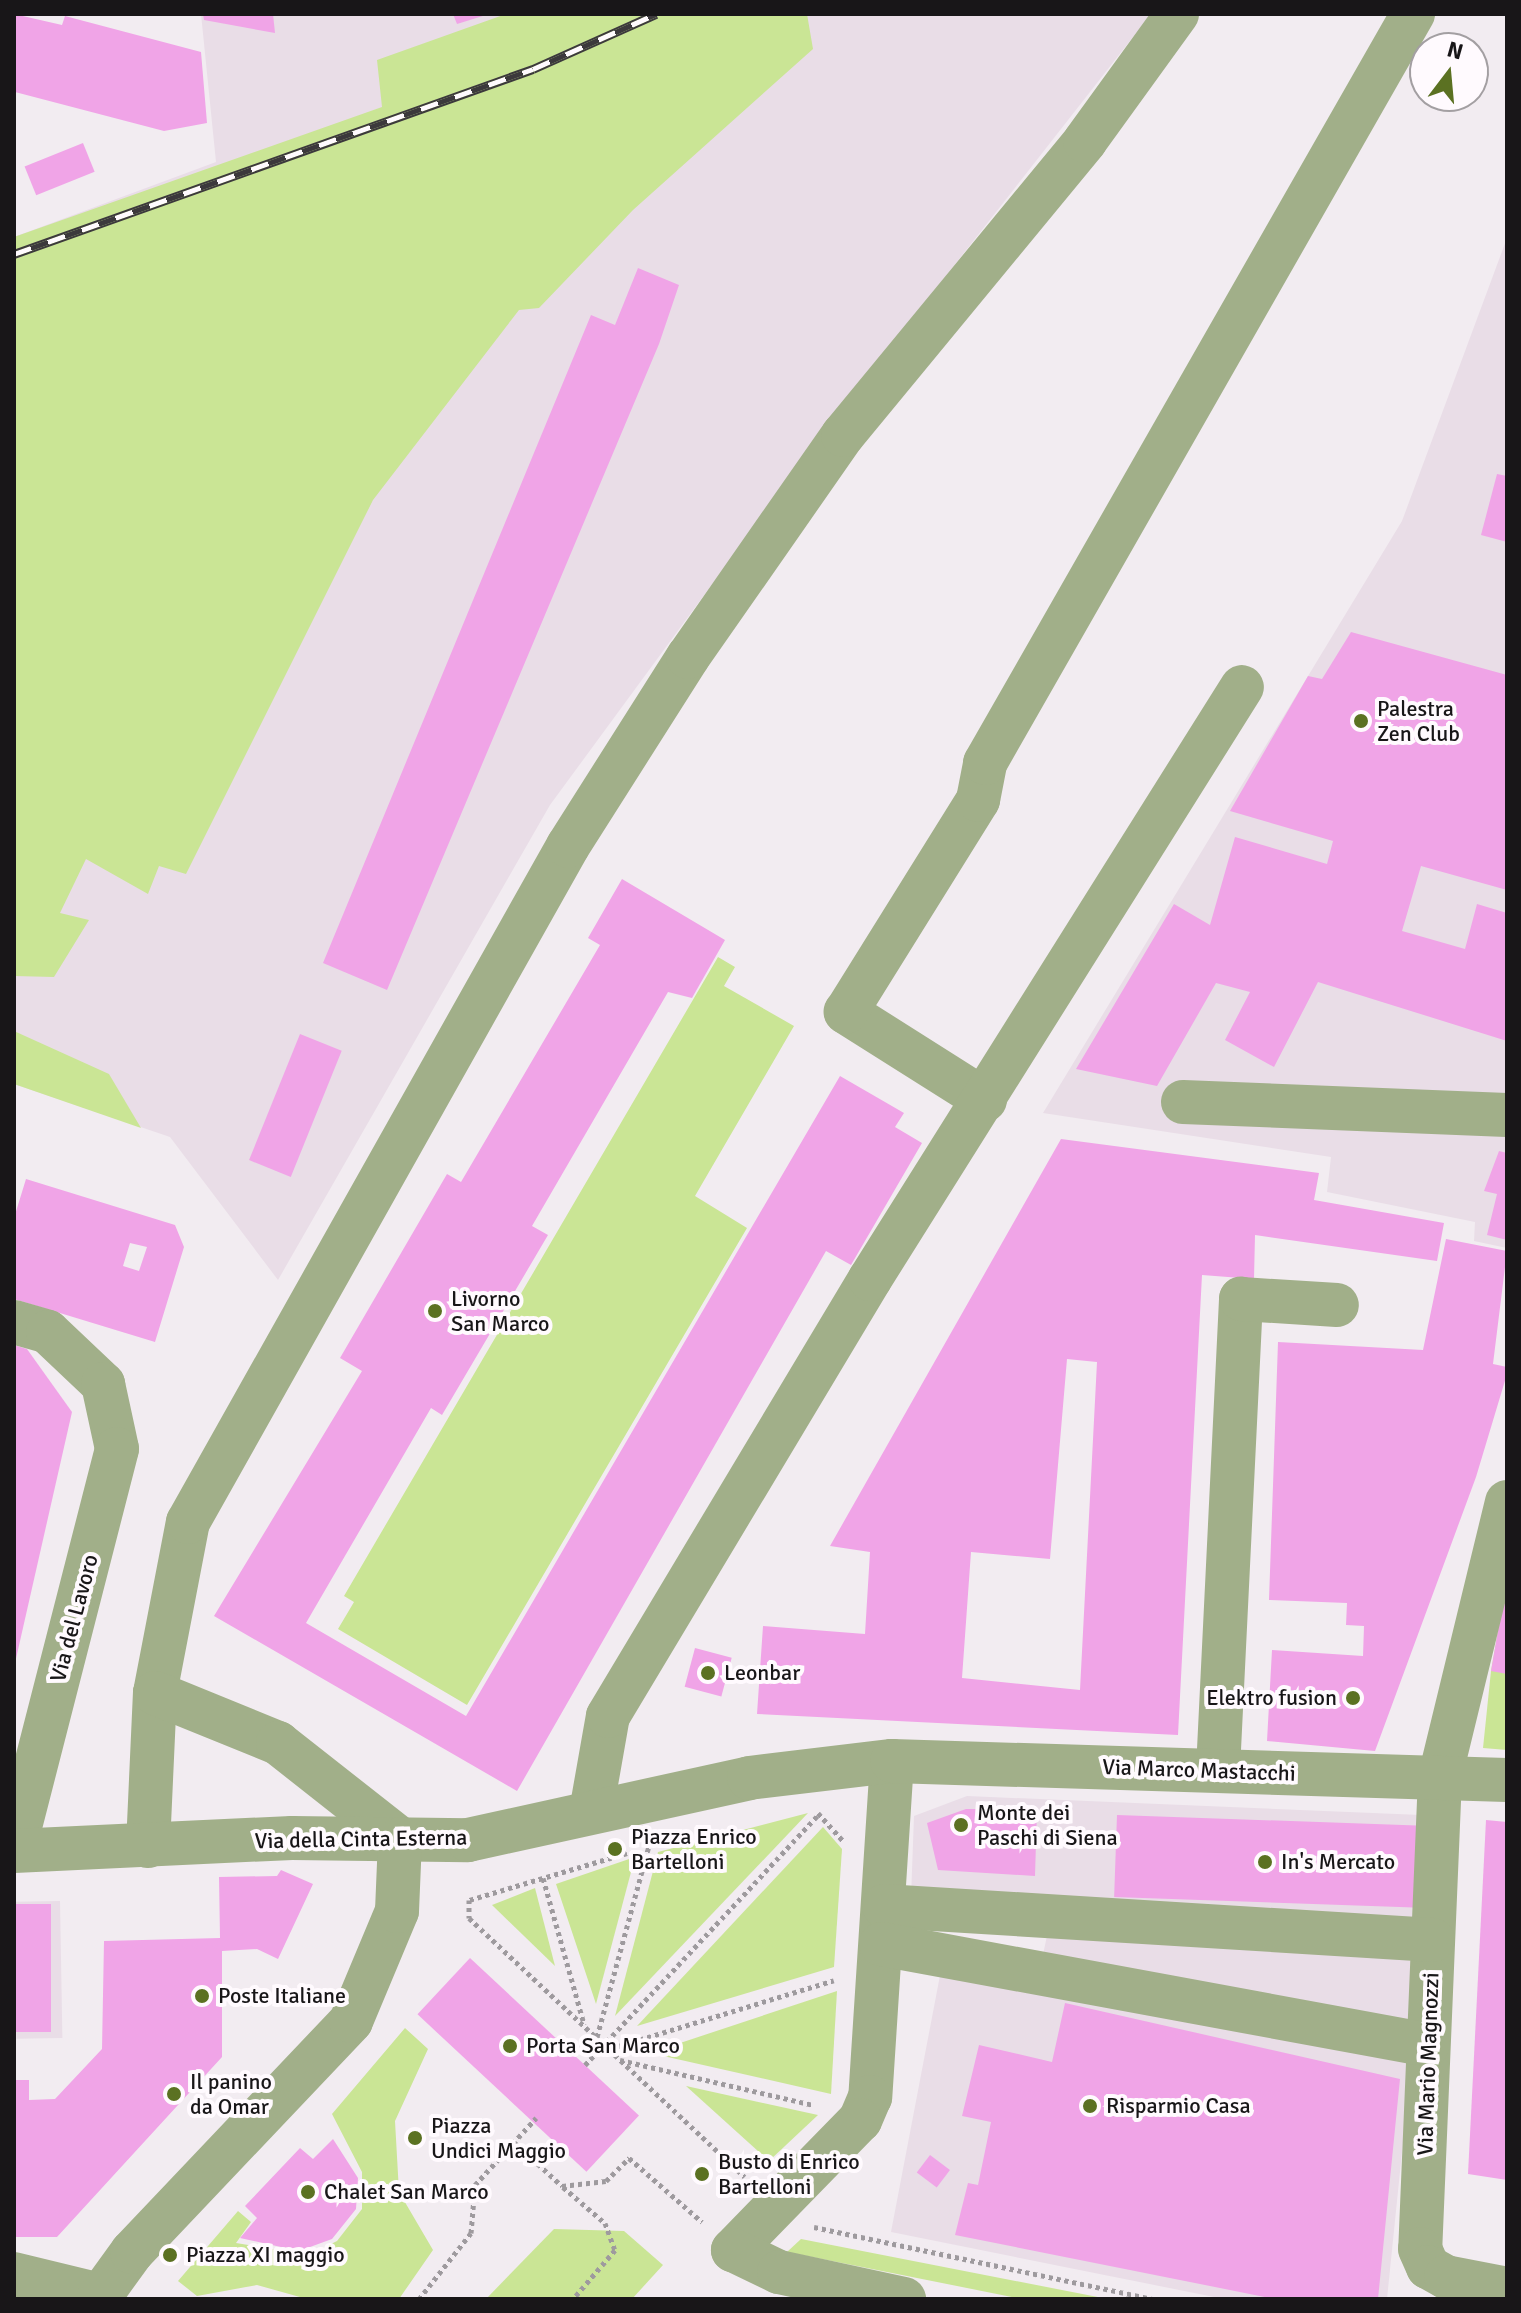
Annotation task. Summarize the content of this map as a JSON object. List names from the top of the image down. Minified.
{"streets":{"street":["Via del Lavoro","Via Marco Mastacchi","Via della Cinta Esterna","Via Mario Magnozzi"]},"crossings":[["Via del Lavoro","Via della Cinta Esterna"],["Via Marco Mastacchi","Via della Cinta Esterna"],["Via Marco Mastacchi","Via Mario Magnozzi"]],"places":["Palestra Zen Club","Livorno San Marco","Leonbar","Elektro fusion","Monte dei Paschi di Siena","Piazza Enrico Bartelloni","In's Mercato","Poste Italiane","Porta San Marco","Il panino da Omar","Risparmio Casa","Piazza Undici Maggio","Busto di Enrico Bartelloni","Chalet San Marco","Piazza XI maggio"],"north":"top"}
